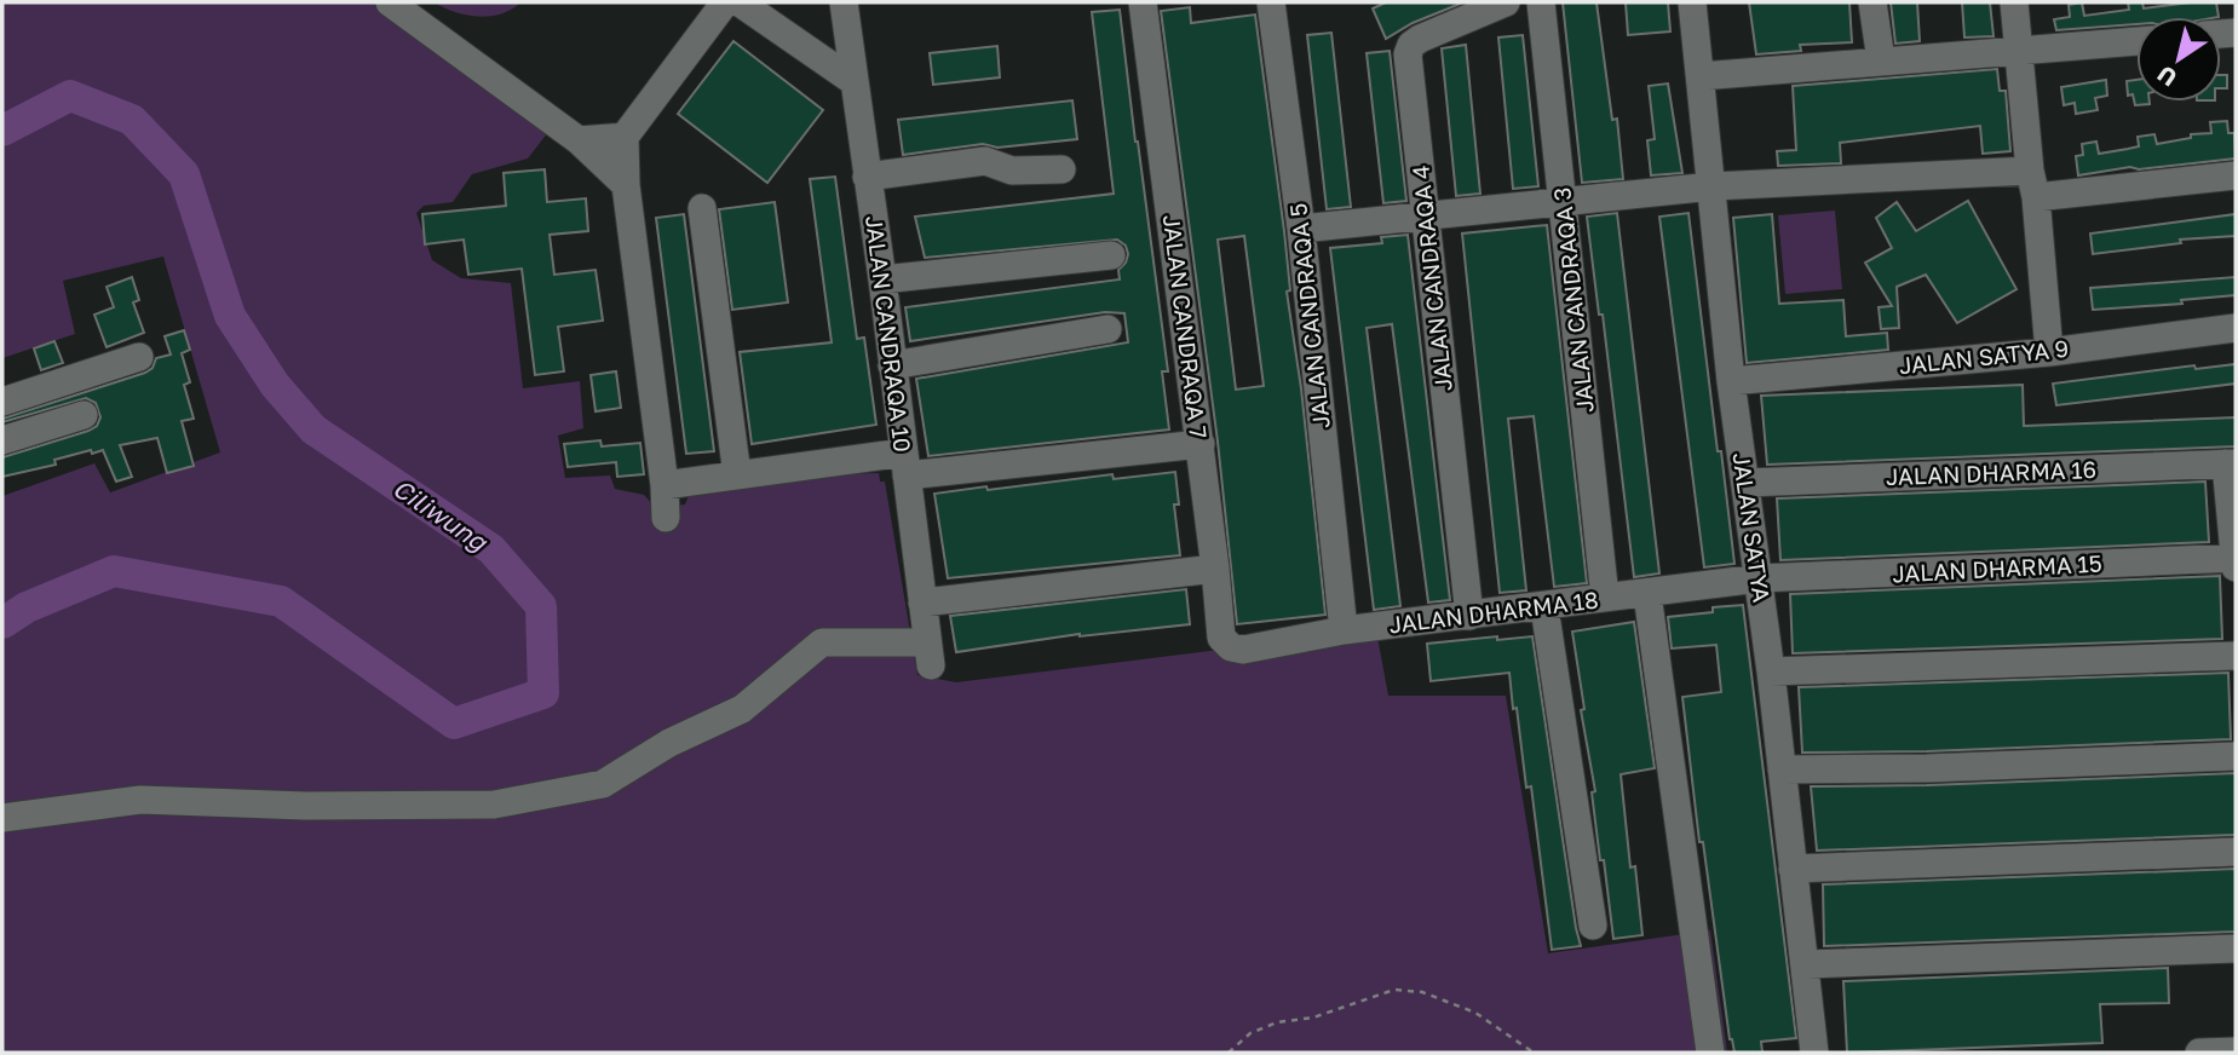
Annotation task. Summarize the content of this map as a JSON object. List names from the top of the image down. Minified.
{"streets":{"street":["JALAN CANDRAQA 4","JALAN CANDRAQA 3","JALAN CANDRAQA 5","JALAN CANDRAQA 7","JALAN CANDRAQA 10","JALAN SATYA 9","JALAN DHARMA 16","JALAN SATYA","JALAN DHARMA 15","JALAN DHARMA 18"]},"crossings":[["JALAN CANDRAQA 4","JALAN DHARMA 18"],["JALAN CANDRAQA 3","JALAN DHARMA 18"],["JALAN CANDRAQA 5","JALAN DHARMA 18"],["JALAN CANDRAQA 7","JALAN DHARMA 18"],["JALAN SATYA 9","JALAN SATYA"],["JALAN DHARMA 16","JALAN SATYA"],["JALAN SATYA","JALAN DHARMA 15"],["JALAN SATYA","JALAN DHARMA 18"],["JALAN DHARMA 15","JALAN DHARMA 18"]],"water":["Ciliwung"],"north":"bottom left"}
